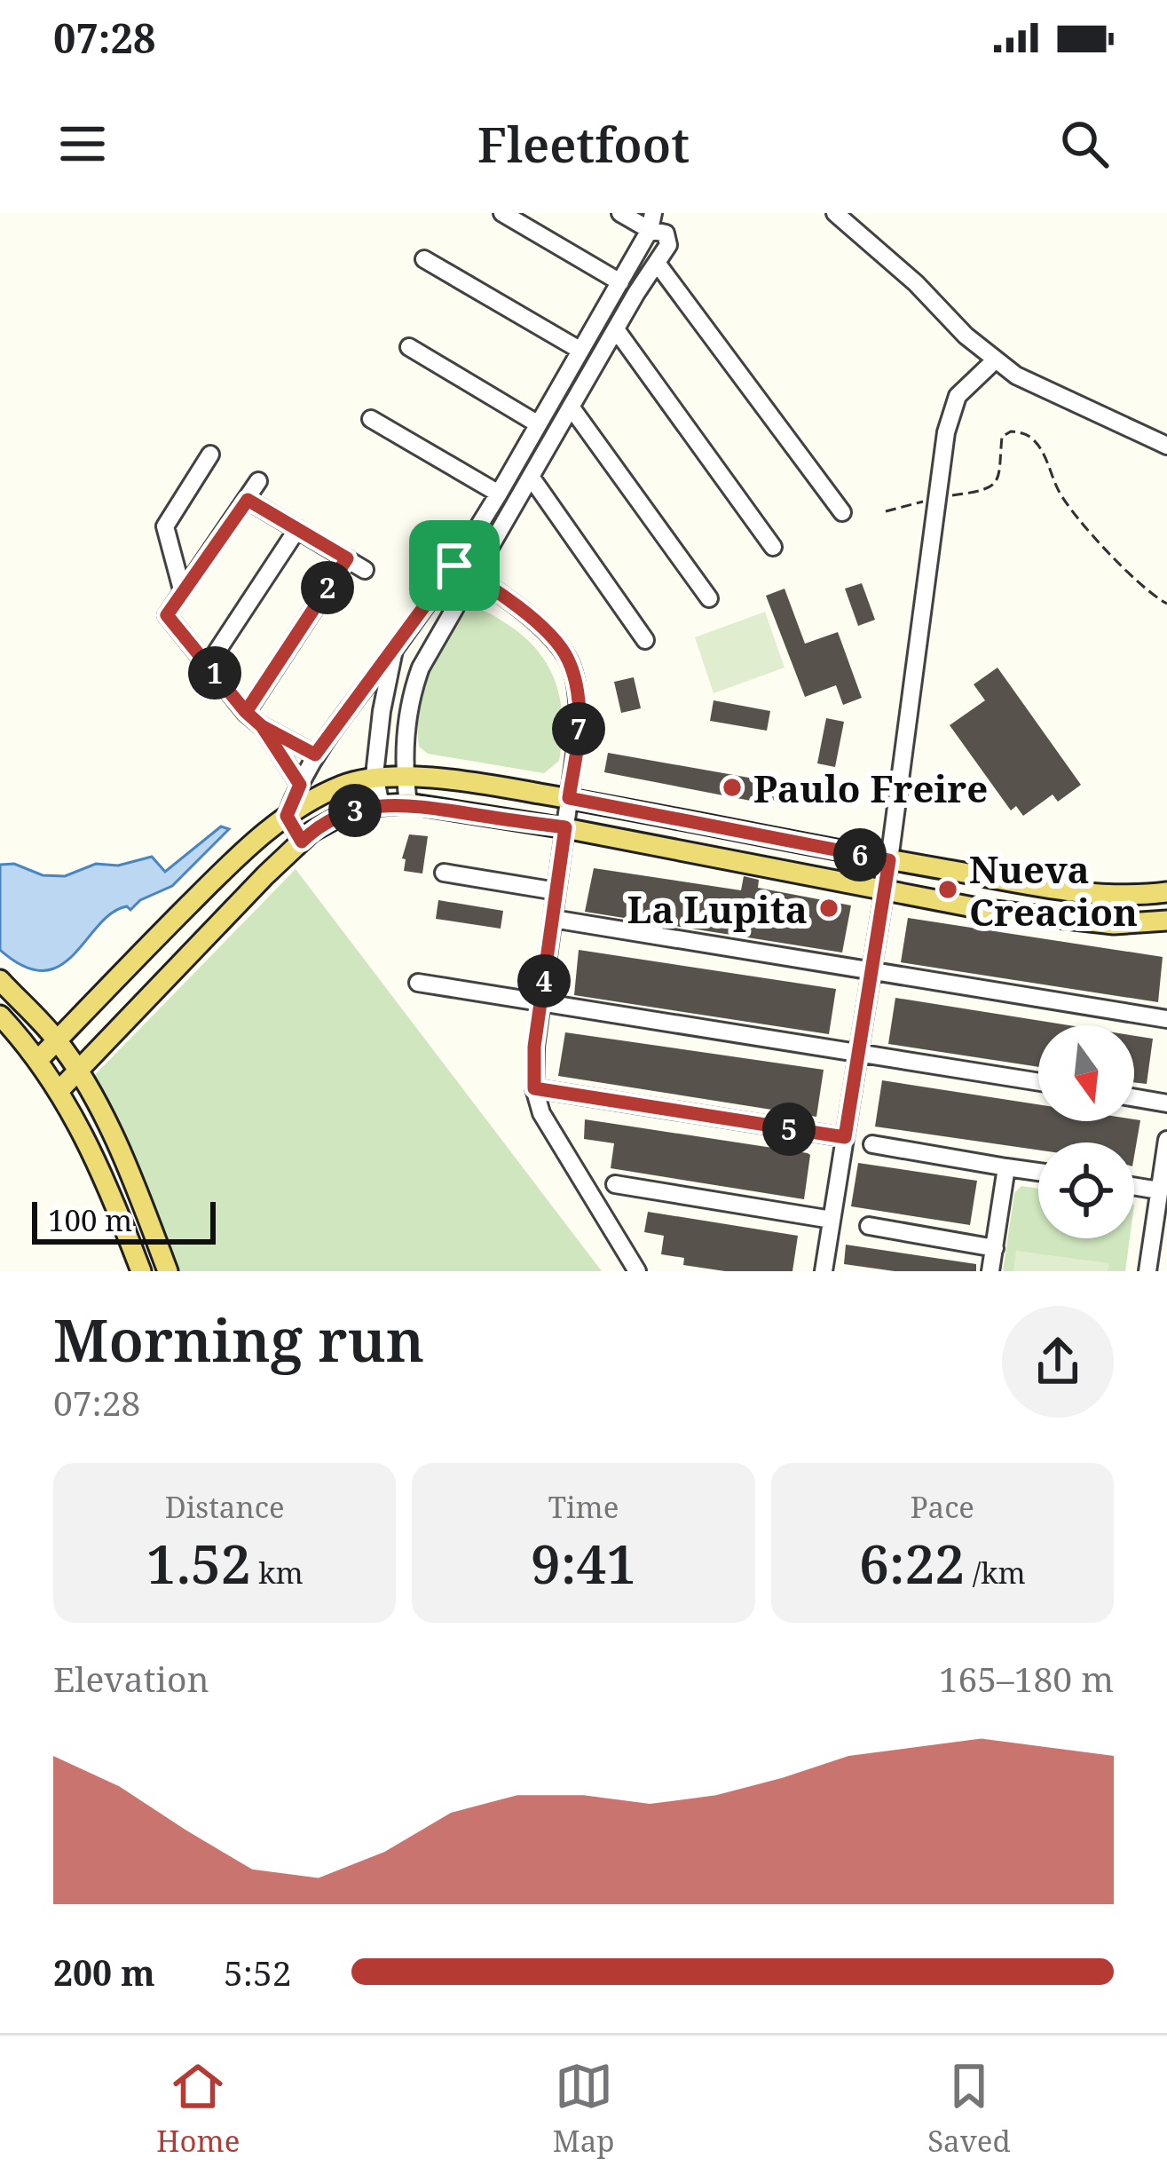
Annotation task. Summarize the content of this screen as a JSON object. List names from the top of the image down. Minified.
{"places":["Paulo Freire","Nueva Creacion","La Lupita"],"scale_bar":"100 m","north":"bottom","page":{"status":"07:28","header":"Fleetfoot","pins":["2","1","7","3","6","4","5"],"scale":"100 m","heading":["Morning run","07:28"],"stats":[["Distance","1.52 km"],["Time","9:41"],["Pace","6:22 /km"]],"chart":["Elevation","165–180 m"],"list":[{"name":"200 m","note":"5:52"}],"tabs":["Home","Map","Saved"]}}
